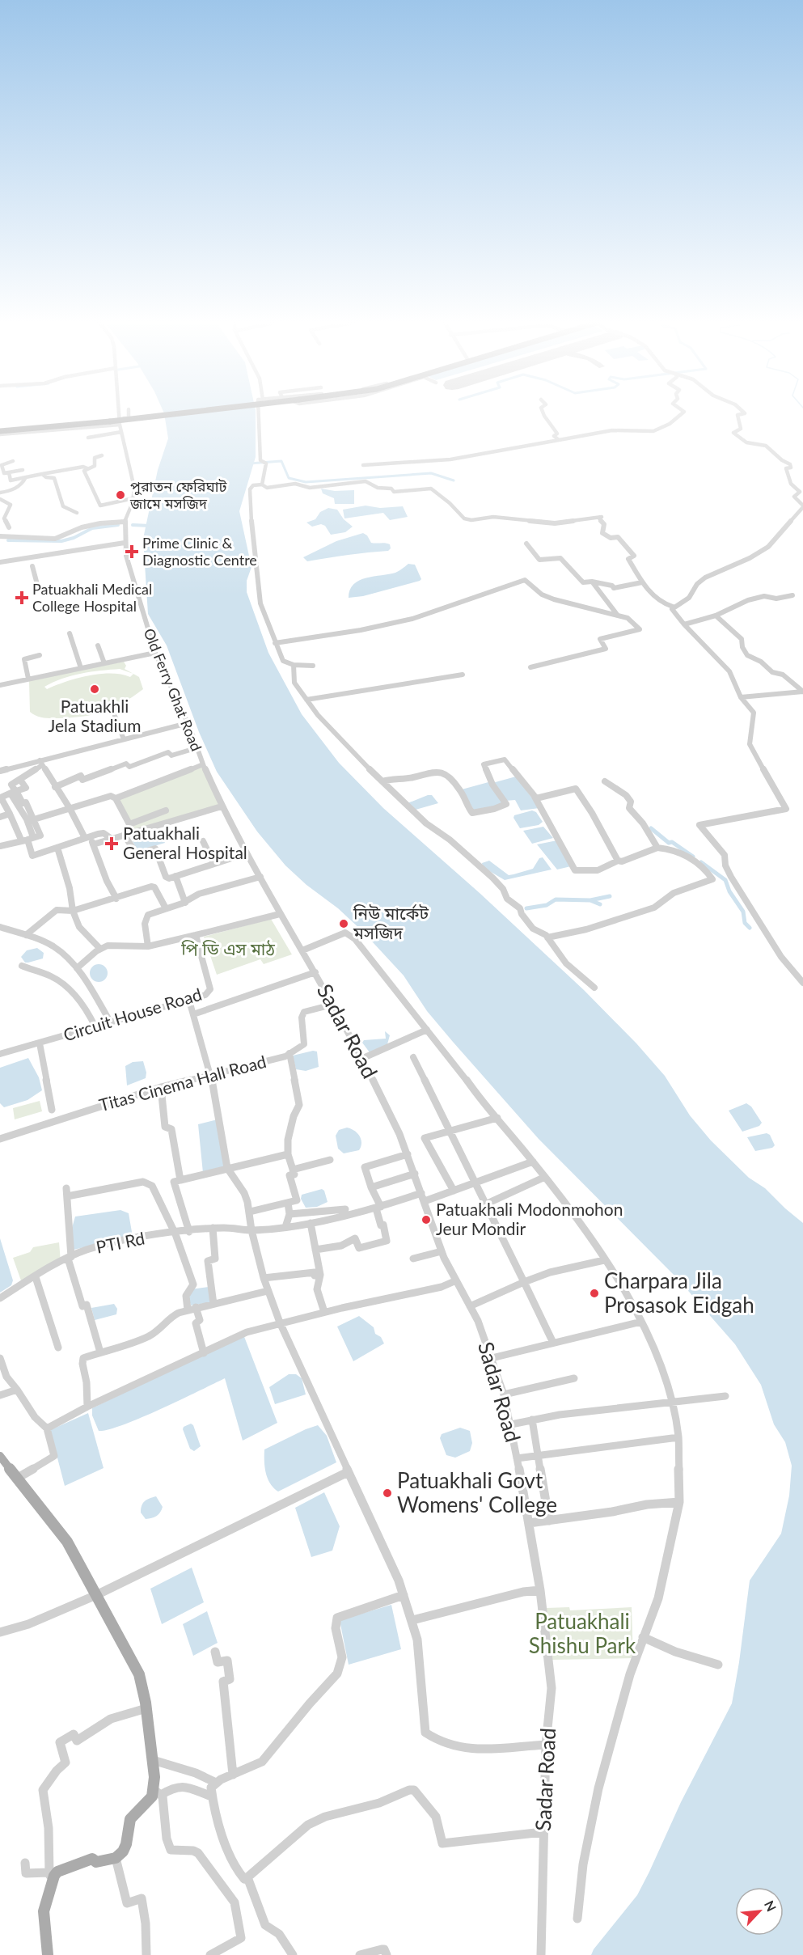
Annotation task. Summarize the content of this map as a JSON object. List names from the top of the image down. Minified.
{"streets":{"street":["Old Ferry Ghat Road","Circuit House Road","Sadar Road","Titas Cinema Hall Road","PTI Rd"]},"crossings":[["Old Ferry Ghat Road","Sadar Road"],["Sadar Road","Titas Cinema Hall Road"],["Sadar Road","PTI Rd"]],"parks":["পি ডি এস মাঠ","Patuakhali Shishu Park"],"places":{"other":["পুরাতন ফেরিঘাট জামে মসজিদ","Patuakhli Jela Stadium","নিউ মার্কেট মসজিদ","Patuakhali Modonmohon Jeur Mondir","Charpara Jila Prosasok Eidgah","Patuakhali Govt Womens' College"],"health":["Prime Clinic & Diagnostic Centre","Patuakhali Medical College Hospital","Patuakhali General Hospital"]},"north":"top right"}
